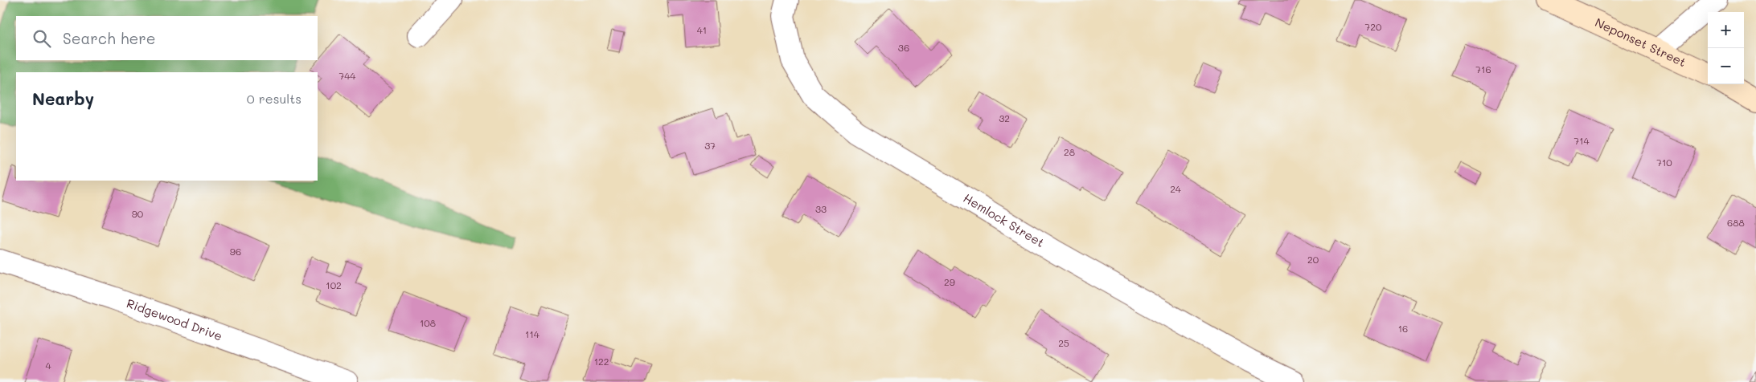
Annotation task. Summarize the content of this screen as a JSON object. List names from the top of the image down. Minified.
{"streets":{"main road":["Neponset Street"],"street":["Hemlock Street","Ridgewood Drive"]},"house_numbers":["720","41","36","716","744","32","714","37","28","710","24","33","90","688","96","20","29","102","108","16","114","25","122","4"],"page":{"map_buttons":["+","−"],"search":"Search here","heading":["Nearby","0 results"]}}
